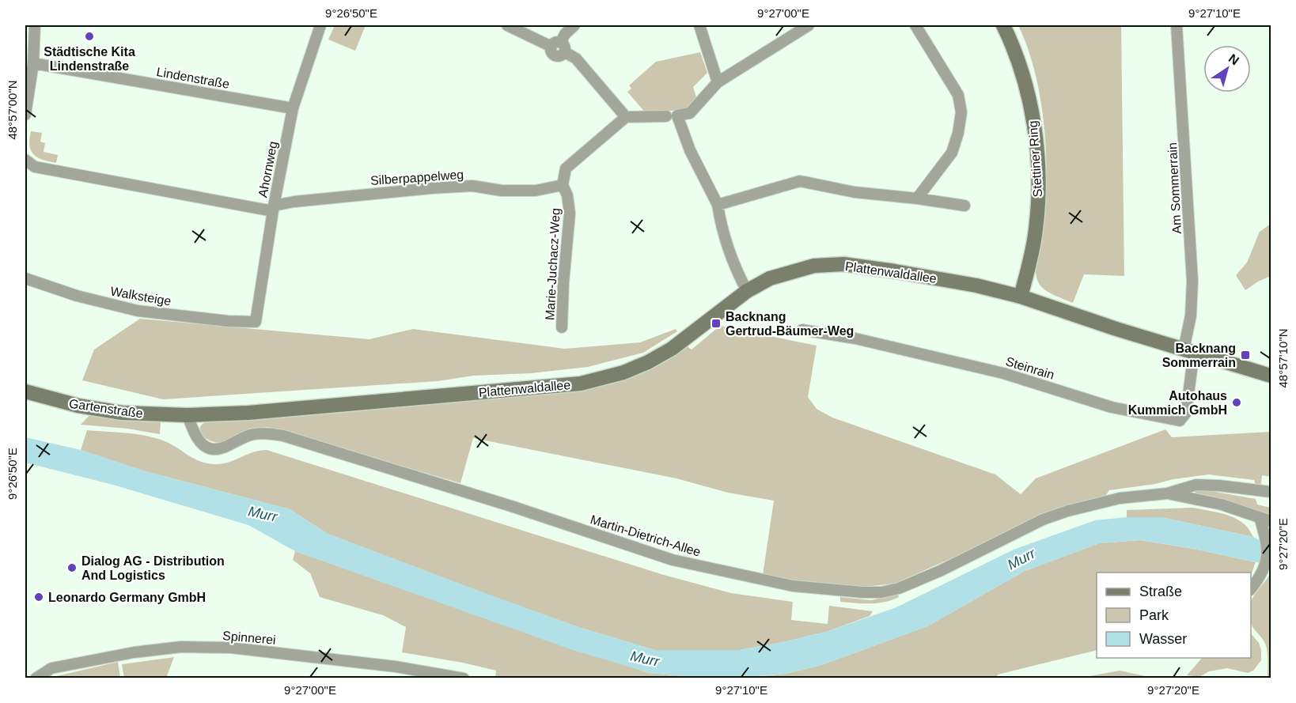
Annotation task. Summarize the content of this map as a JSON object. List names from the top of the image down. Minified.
{"streets":{"street":["Lindenstraße","Stettiner Ring","Ahornweg","Silberpappelweg","Am Sommerrain","Marie-Juchacz-Weg","Plattenwaldallee","Walksteige","Steinrain","Gartenstraße","Martin-Dietrich-Allee","Spinnerei"]},"crossings":[["Lindenstraße","Ahornweg"],["Stettiner Ring","Plattenwaldallee"],["Ahornweg","Silberpappelweg"],["Ahornweg","Walksteige"],["Silberpappelweg","Marie-Juchacz-Weg"],["Am Sommerrain","Plattenwaldallee"],["Am Sommerrain","Steinrain"],["Plattenwaldallee","Steinrain"],["Plattenwaldallee","Gartenstraße"],["Plattenwaldallee","Martin-Dietrich-Allee"],["Gartenstraße","Martin-Dietrich-Allee"]],"water":["Murr"],"places":{"other":["Städtische Kita Lindenstraße","Autohaus Kummich GmbH","Dialog AG - Distribution And Logistics","Leonardo Germany GmbH"],"transit":["Backnang Gertrud-Bäumer-Weg","Backnang Sommerrain"]},"legend":["Straße","Park","Wasser"],"north":"top right","coordinates":["9°26'50\"E","9°27'00\"E","9°27'10\"E","48°57'00\"N","48°57'10\"N","9°27'20\"E"]}
